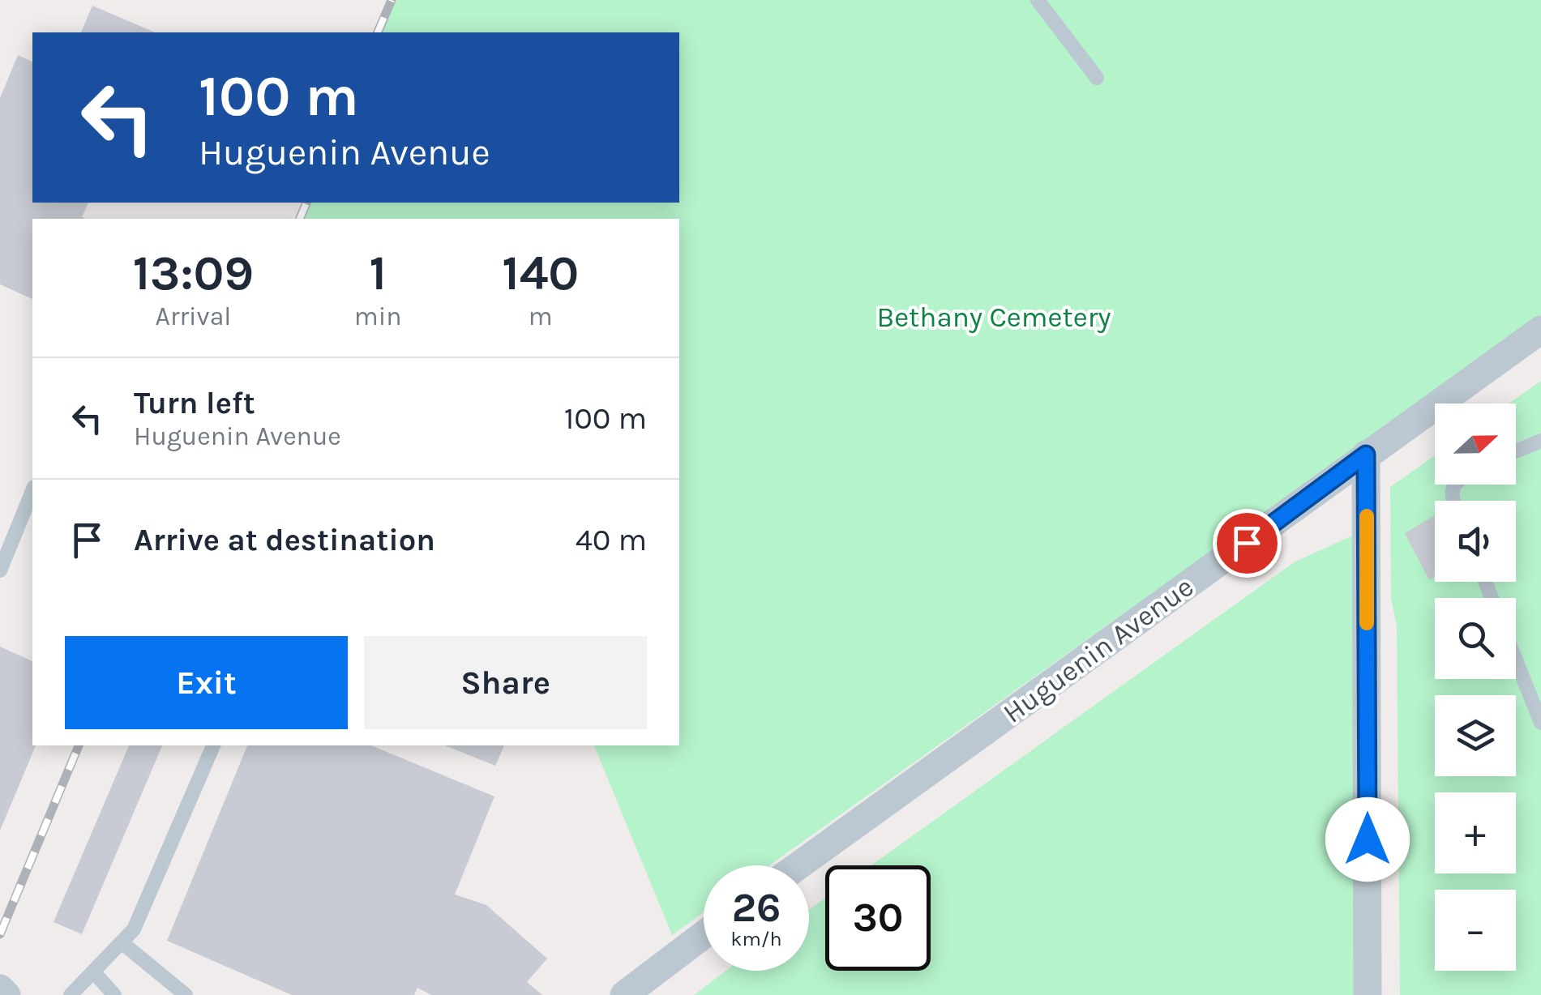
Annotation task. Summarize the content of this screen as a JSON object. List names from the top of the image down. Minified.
{"streets":{"street":["Huguenin Avenue"]},"parks":["Bethany Cemetery"],"north":"right","page":{"turn":["100 m","Huguenin Avenue"],"eta":["13:09","Arrival","1","min","140","m"],"list":[{"name":"Turn left","note":"Huguenin Avenue","value":"100 m"},{"name":"Arrive at destination","value":"40 m"}],"map_buttons":["+","−"],"buttons":["Exit","Share"],"speed":"26 km/h","limit":"30"}}
